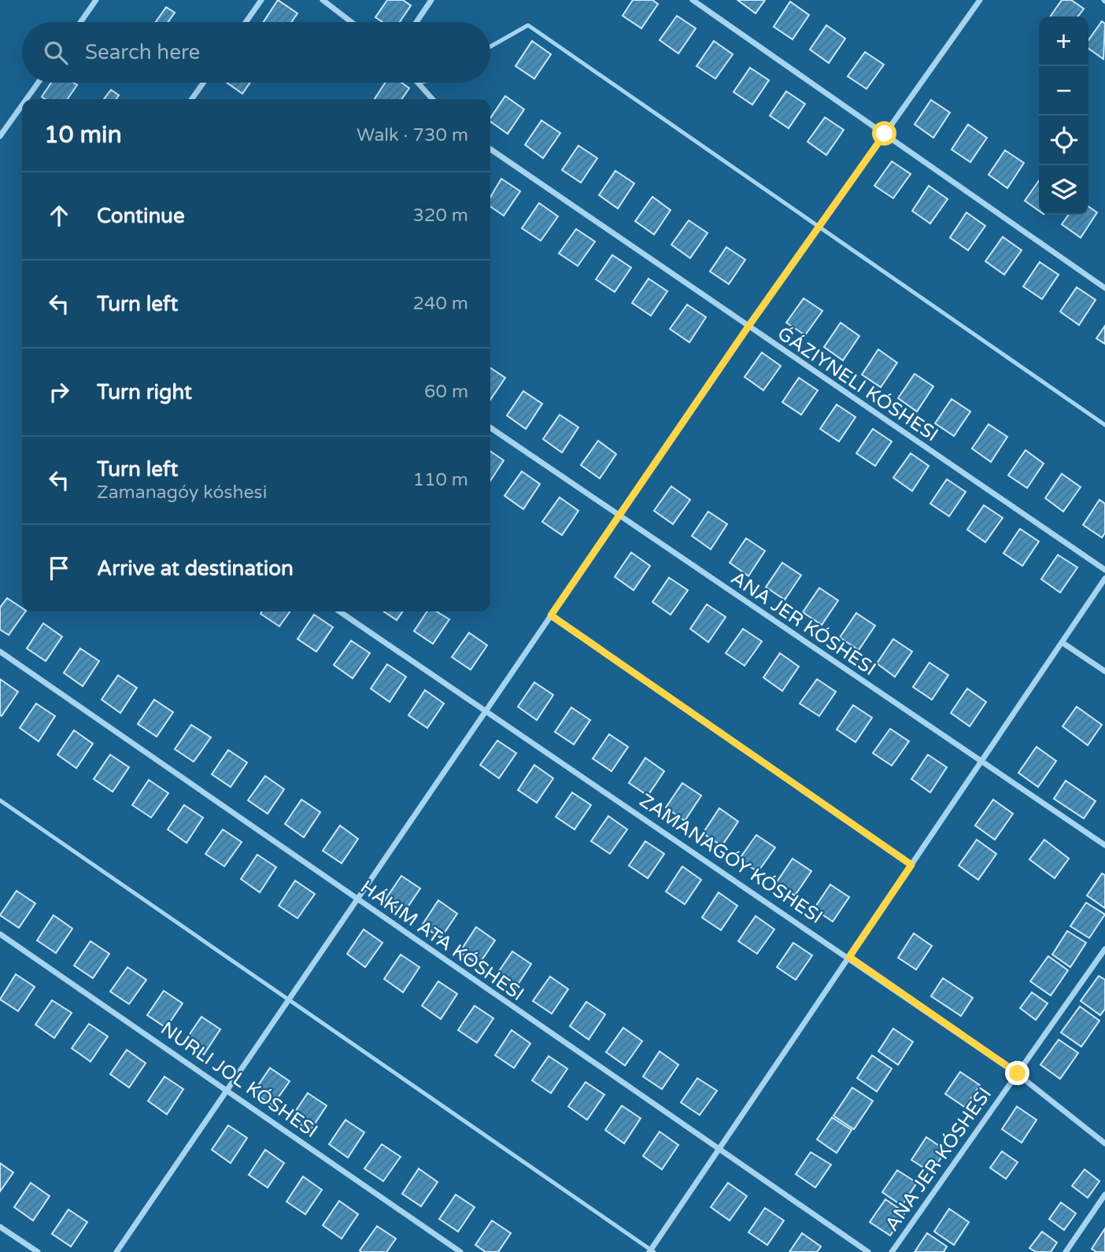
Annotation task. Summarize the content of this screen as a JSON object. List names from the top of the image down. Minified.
{"streets":{"street":["ǴÁZIYNELI KÓSHESI","ANA JER KÓSHESI","ZAMANAGÓY KÓSHESI","HÁKIM ATA KÓSHESI"]},"crossings":[["ANA JER KÓSHESI","ZAMANAGÓY KÓSHESI"]],"page":{"map_buttons":["+","−"],"search":"Search here","heading":["10 min","Walk · 730 m"],"list":[["Continue","320 m"],["Turn left","240 m"],["Turn right","60 m"],["Turn left","Zamanagóy kóshesi","110 m"],"Arrive at destination"]}}
